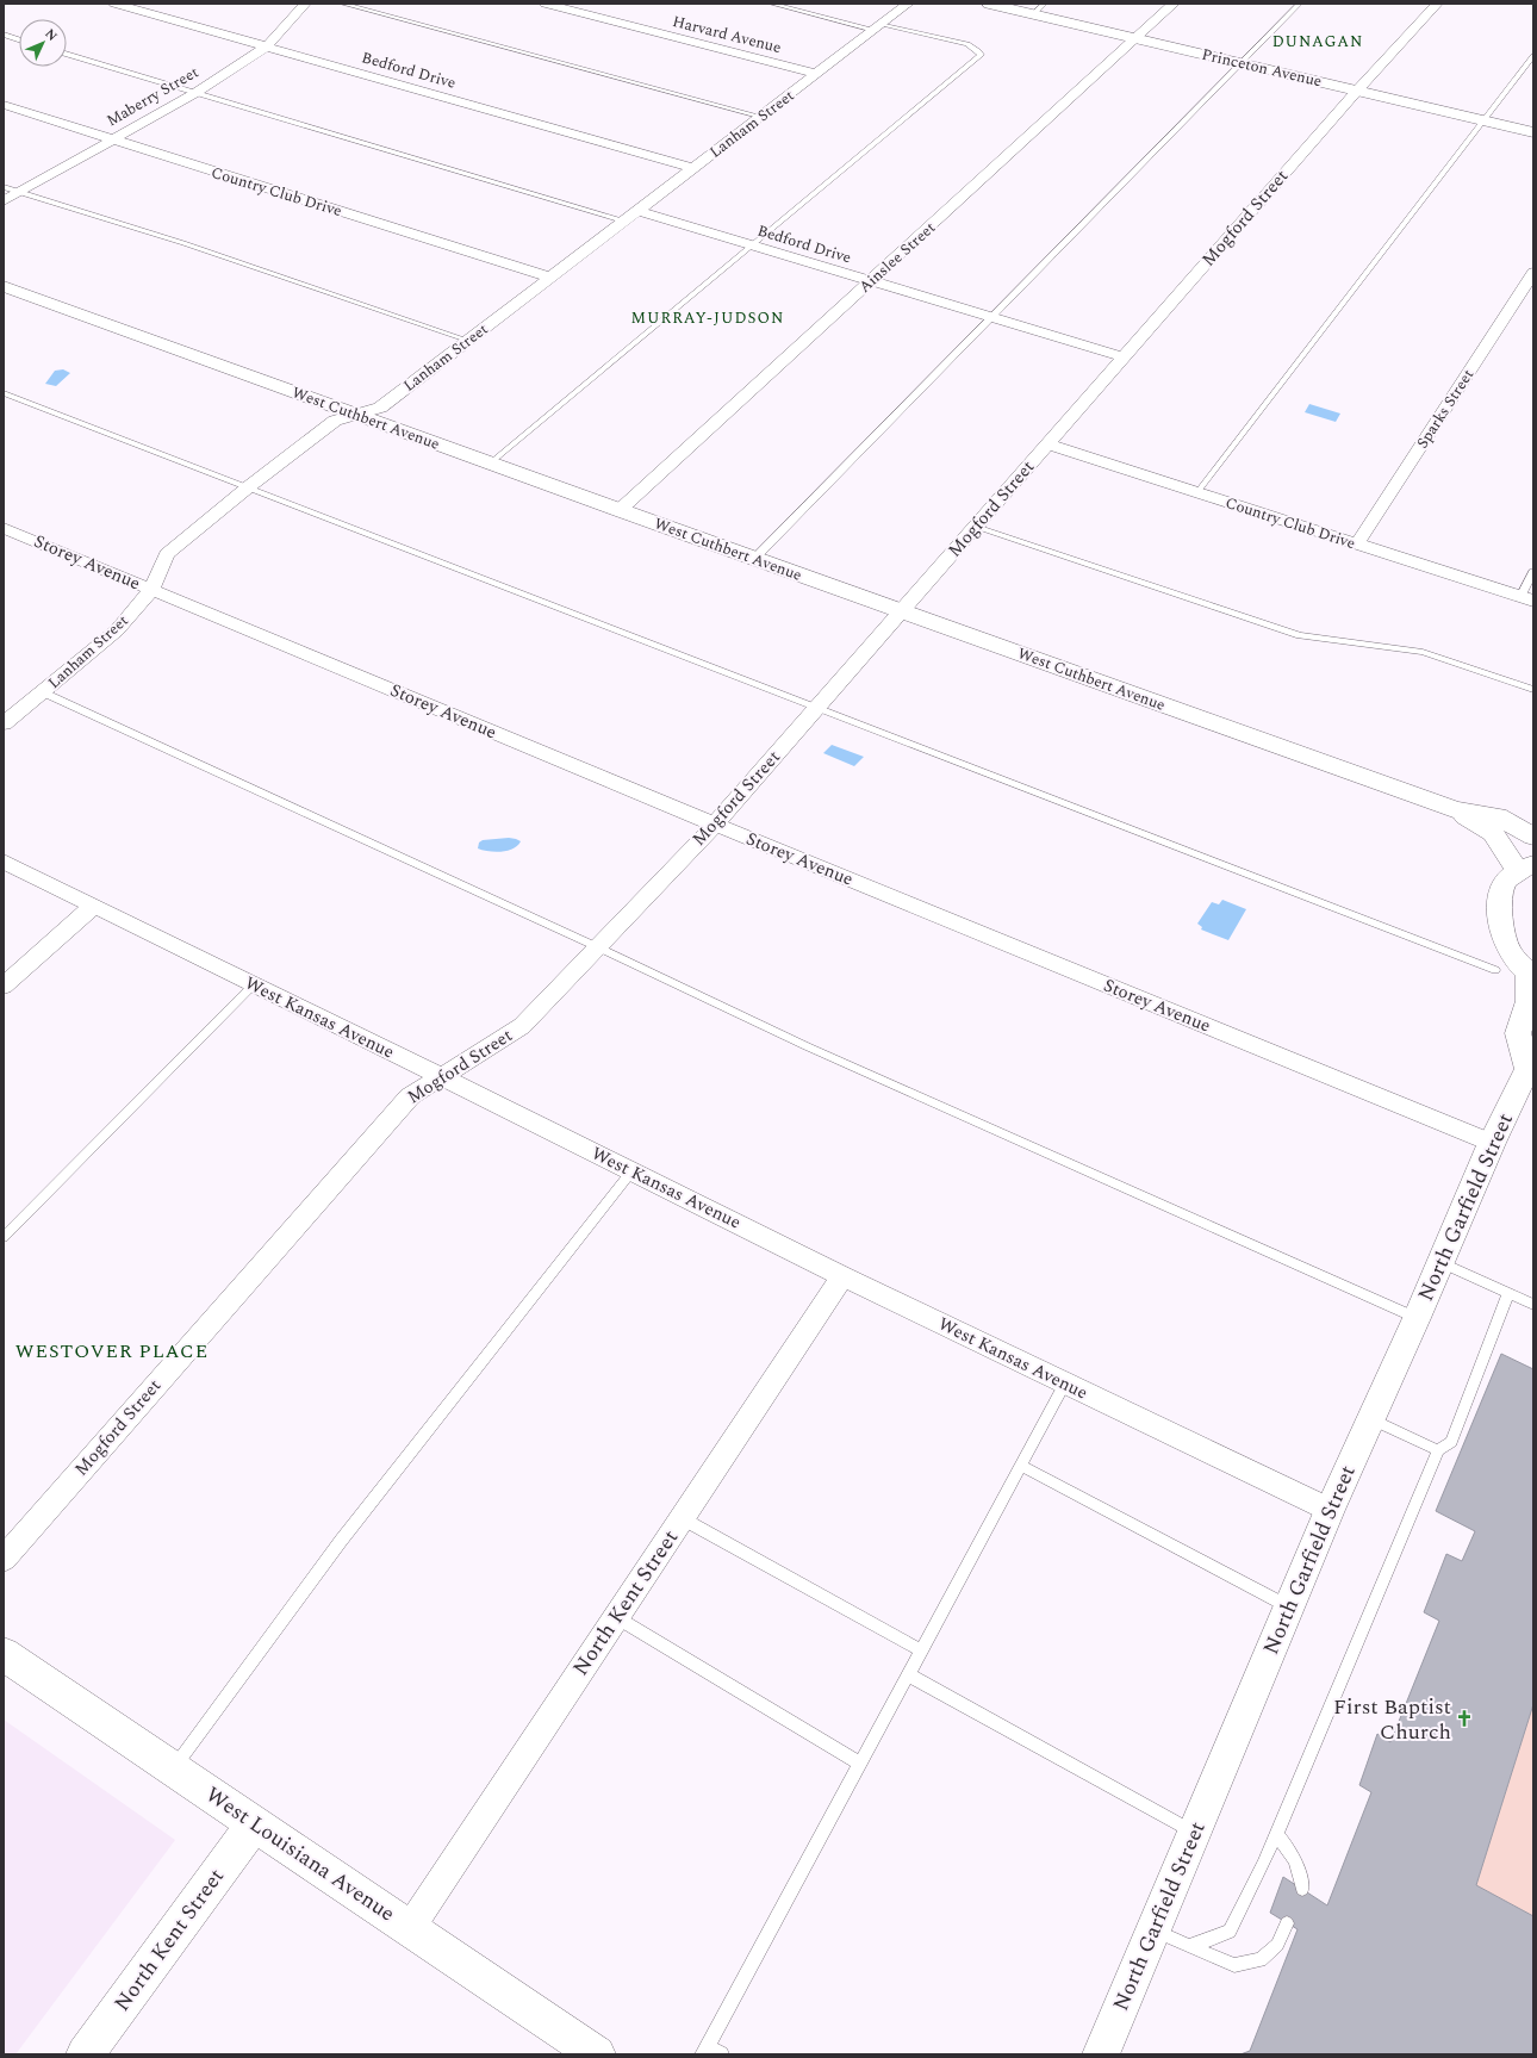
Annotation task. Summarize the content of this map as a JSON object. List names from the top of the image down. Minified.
{"streets":{"street":["Harvard Avenue","Princeton Avenue","Bedford Drive","Maberry Street","Lanham Street","Country Club Drive","Mogford Street","Ainslee Street","Sparks Street","West Cuthbert Avenue","Storey Avenue","West Kansas Avenue","North Garfield Street","North Kent Street","West Louisiana Avenue"]},"crossings":[["Harvard Avenue","Lanham Street"],["Princeton Avenue","Mogford Street"],["Princeton Avenue","Ainslee Street"],["Bedford Drive","Maberry Street"],["Bedford Drive","Lanham Street"],["Bedford Drive","Mogford Street"],["Bedford Drive","Ainslee Street"],["Maberry Street","Country Club Drive"],["Lanham Street","Country Club Drive"],["Lanham Street","West Cuthbert Avenue"],["Lanham Street","Storey Avenue"],["Country Club Drive","Mogford Street"],["Country Club Drive","Sparks Street"],["Mogford Street","West Cuthbert Avenue"],["Mogford Street","Storey Avenue"],["Mogford Street","West Kansas Avenue"],["Ainslee Street","West Cuthbert Avenue"],["Storey Avenue","North Garfield Street"],["West Kansas Avenue","North Garfield Street"],["West Kansas Avenue","North Kent Street"],["North Kent Street","West Louisiana Avenue"]],"districts":["DUNAGAN","MURRAY-JUDSON","WESTOVER PLACE"],"places":{"church":["First Baptist Church"]},"north":"top right"}
